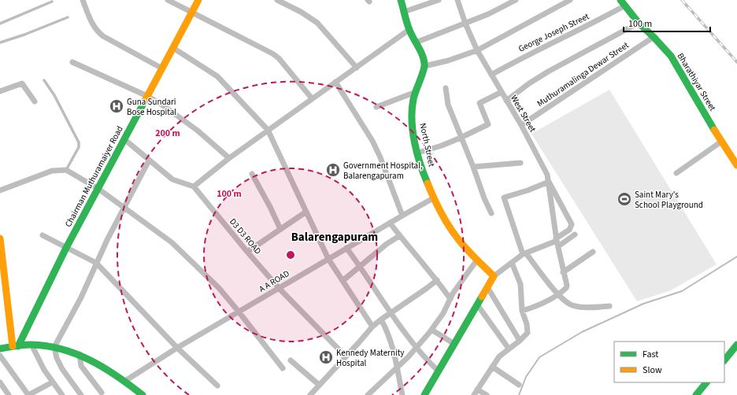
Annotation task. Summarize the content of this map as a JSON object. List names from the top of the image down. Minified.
{"streets":{"street":["George Joseph Street","Muthuramalinga Dewar Street","Bharathiyar Street","West Street","North Street","Chairman Muthuramaiyer Road","D3 D3 ROAD","A A ROAD"]},"crossings":[["George Joseph Street","Bharathiyar Street"],["George Joseph Street","West Street"],["Muthuramalinga Dewar Street","Bharathiyar Street"],["Muthuramalinga Dewar Street","West Street"],["North Street","A A ROAD"],["D3 D3 ROAD","A A ROAD"]],"districts":["Balarengapuram"],"places":{"hospital":["Guna Sundari Bose Hospital","Government Hospital, Balarengapuram","Kennedy Maternity Hospital"],"sports":["Saint Mary's School Playground"]},"legend":["Fast","Slow"],"scale_bar":"100 m","rings":["200 m","100 m"]}
